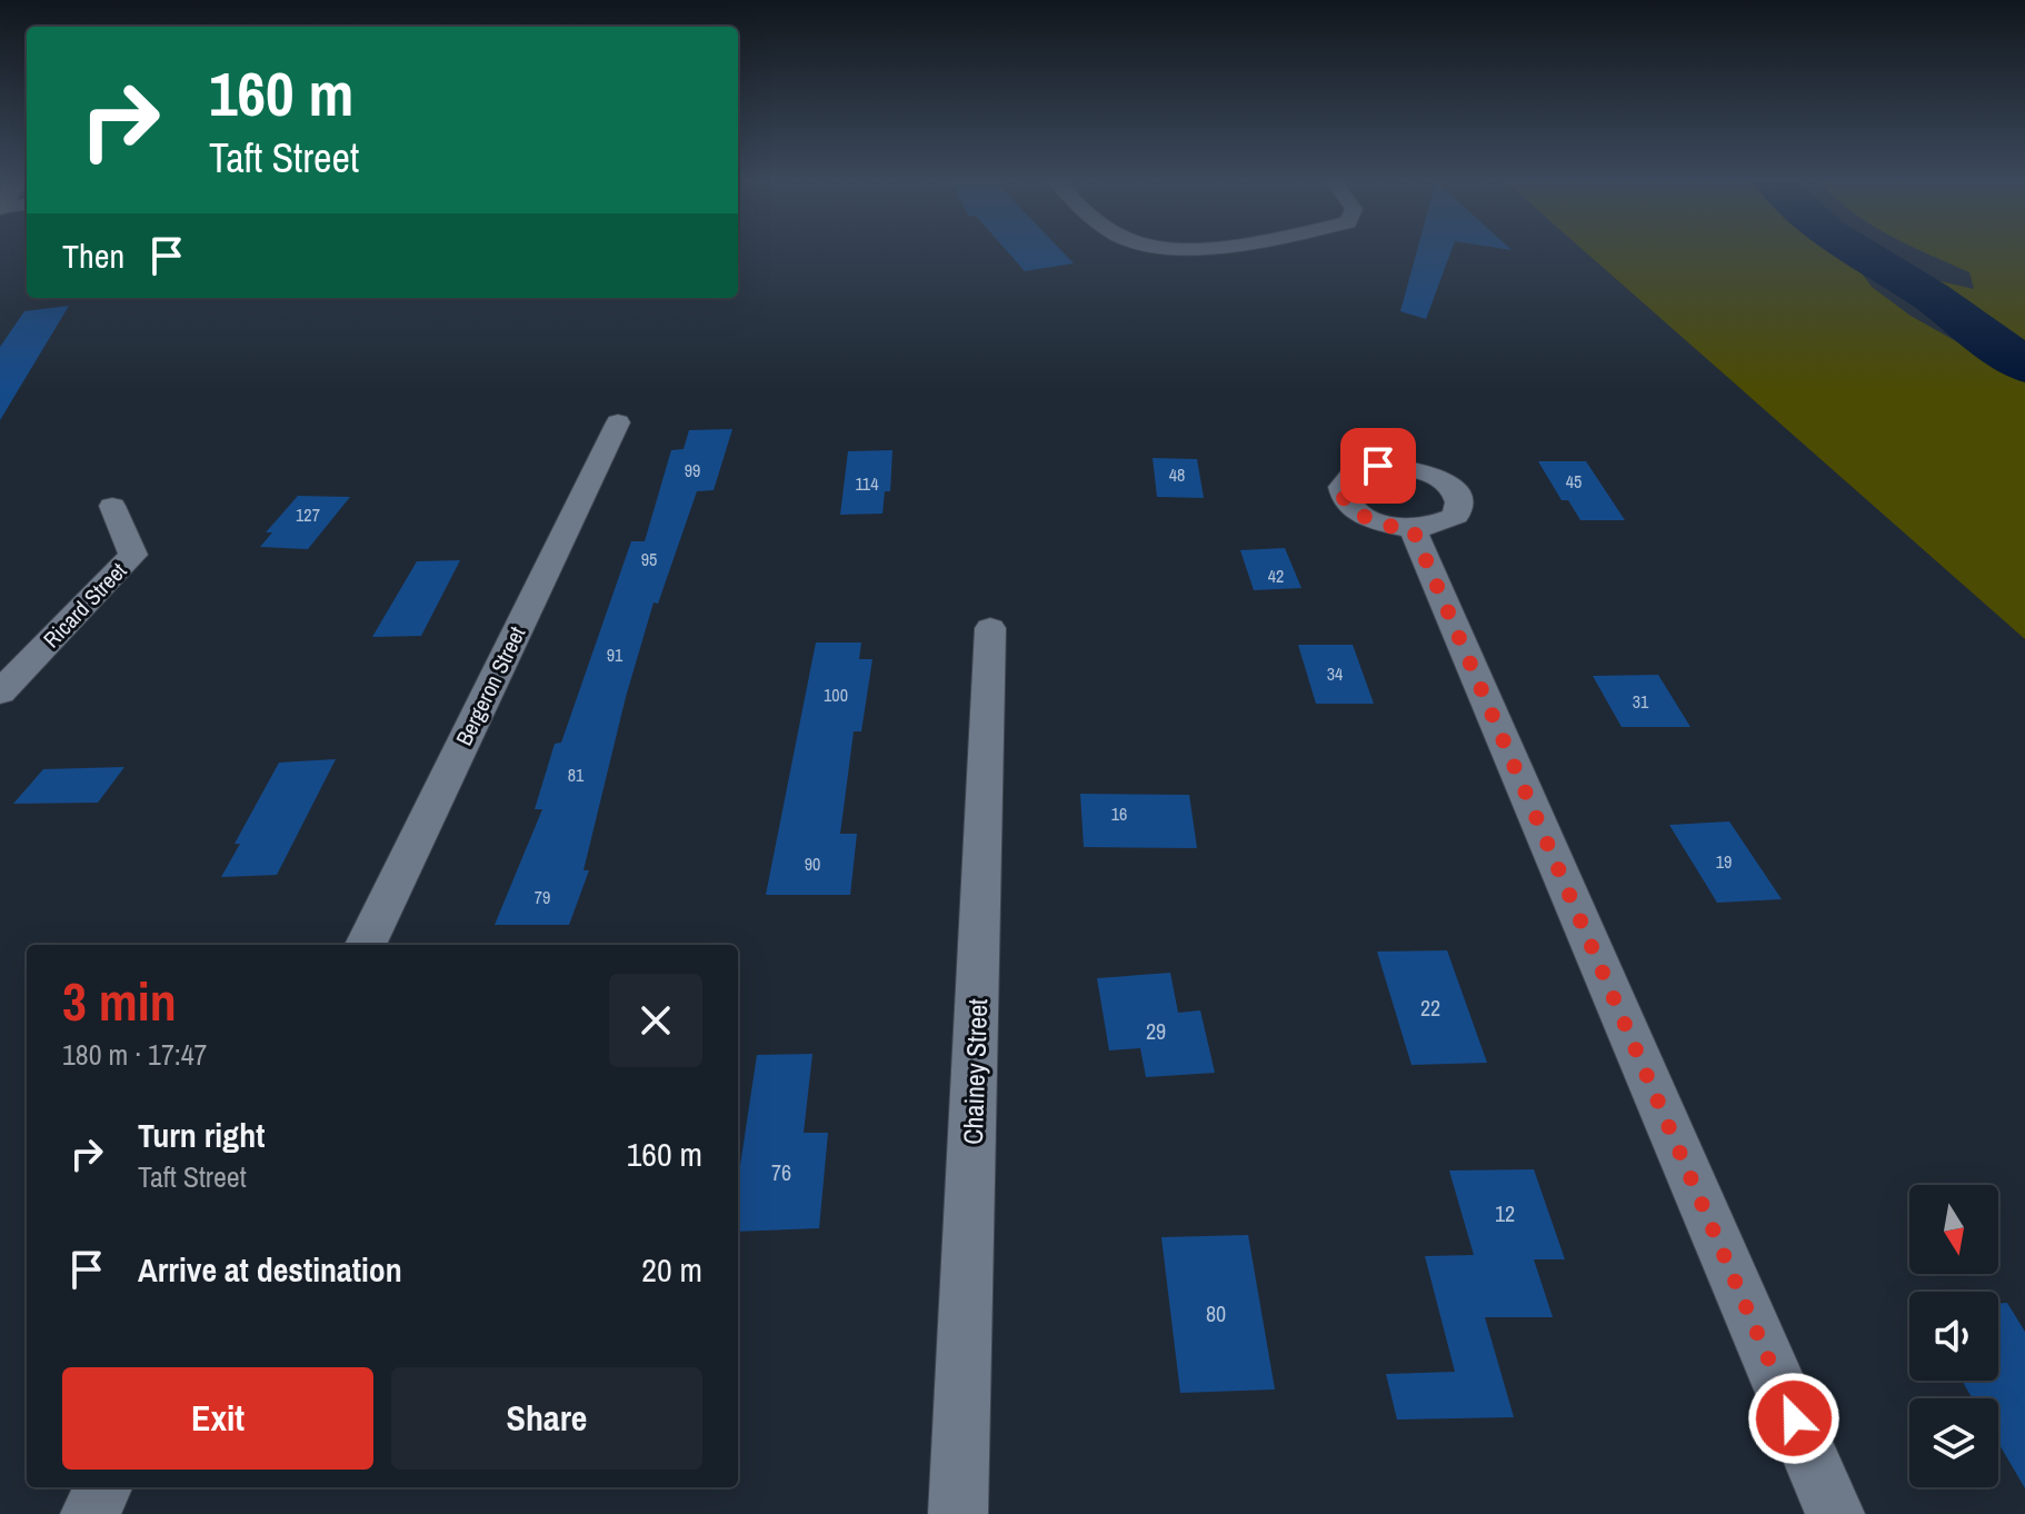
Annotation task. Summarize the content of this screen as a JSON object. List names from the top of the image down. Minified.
{"streets":{"street":["Ricard Street","Bergeron Street","Chainey Street"]},"house_numbers":["99","48","45","114","127","95","42","91","34","100","31","81","16","19","90","79","22","29","76","12","80"],"north":"bottom","page":{"turn":["160 m","Taft Street"],"then":"Then","heading":["3 min","180 m · 17:47"],"list":[{"name":"Turn right","note":"Taft Street","value":"160 m"},{"name":"Arrive at destination","value":"20 m"}],"buttons":["Exit","Share"]}}
